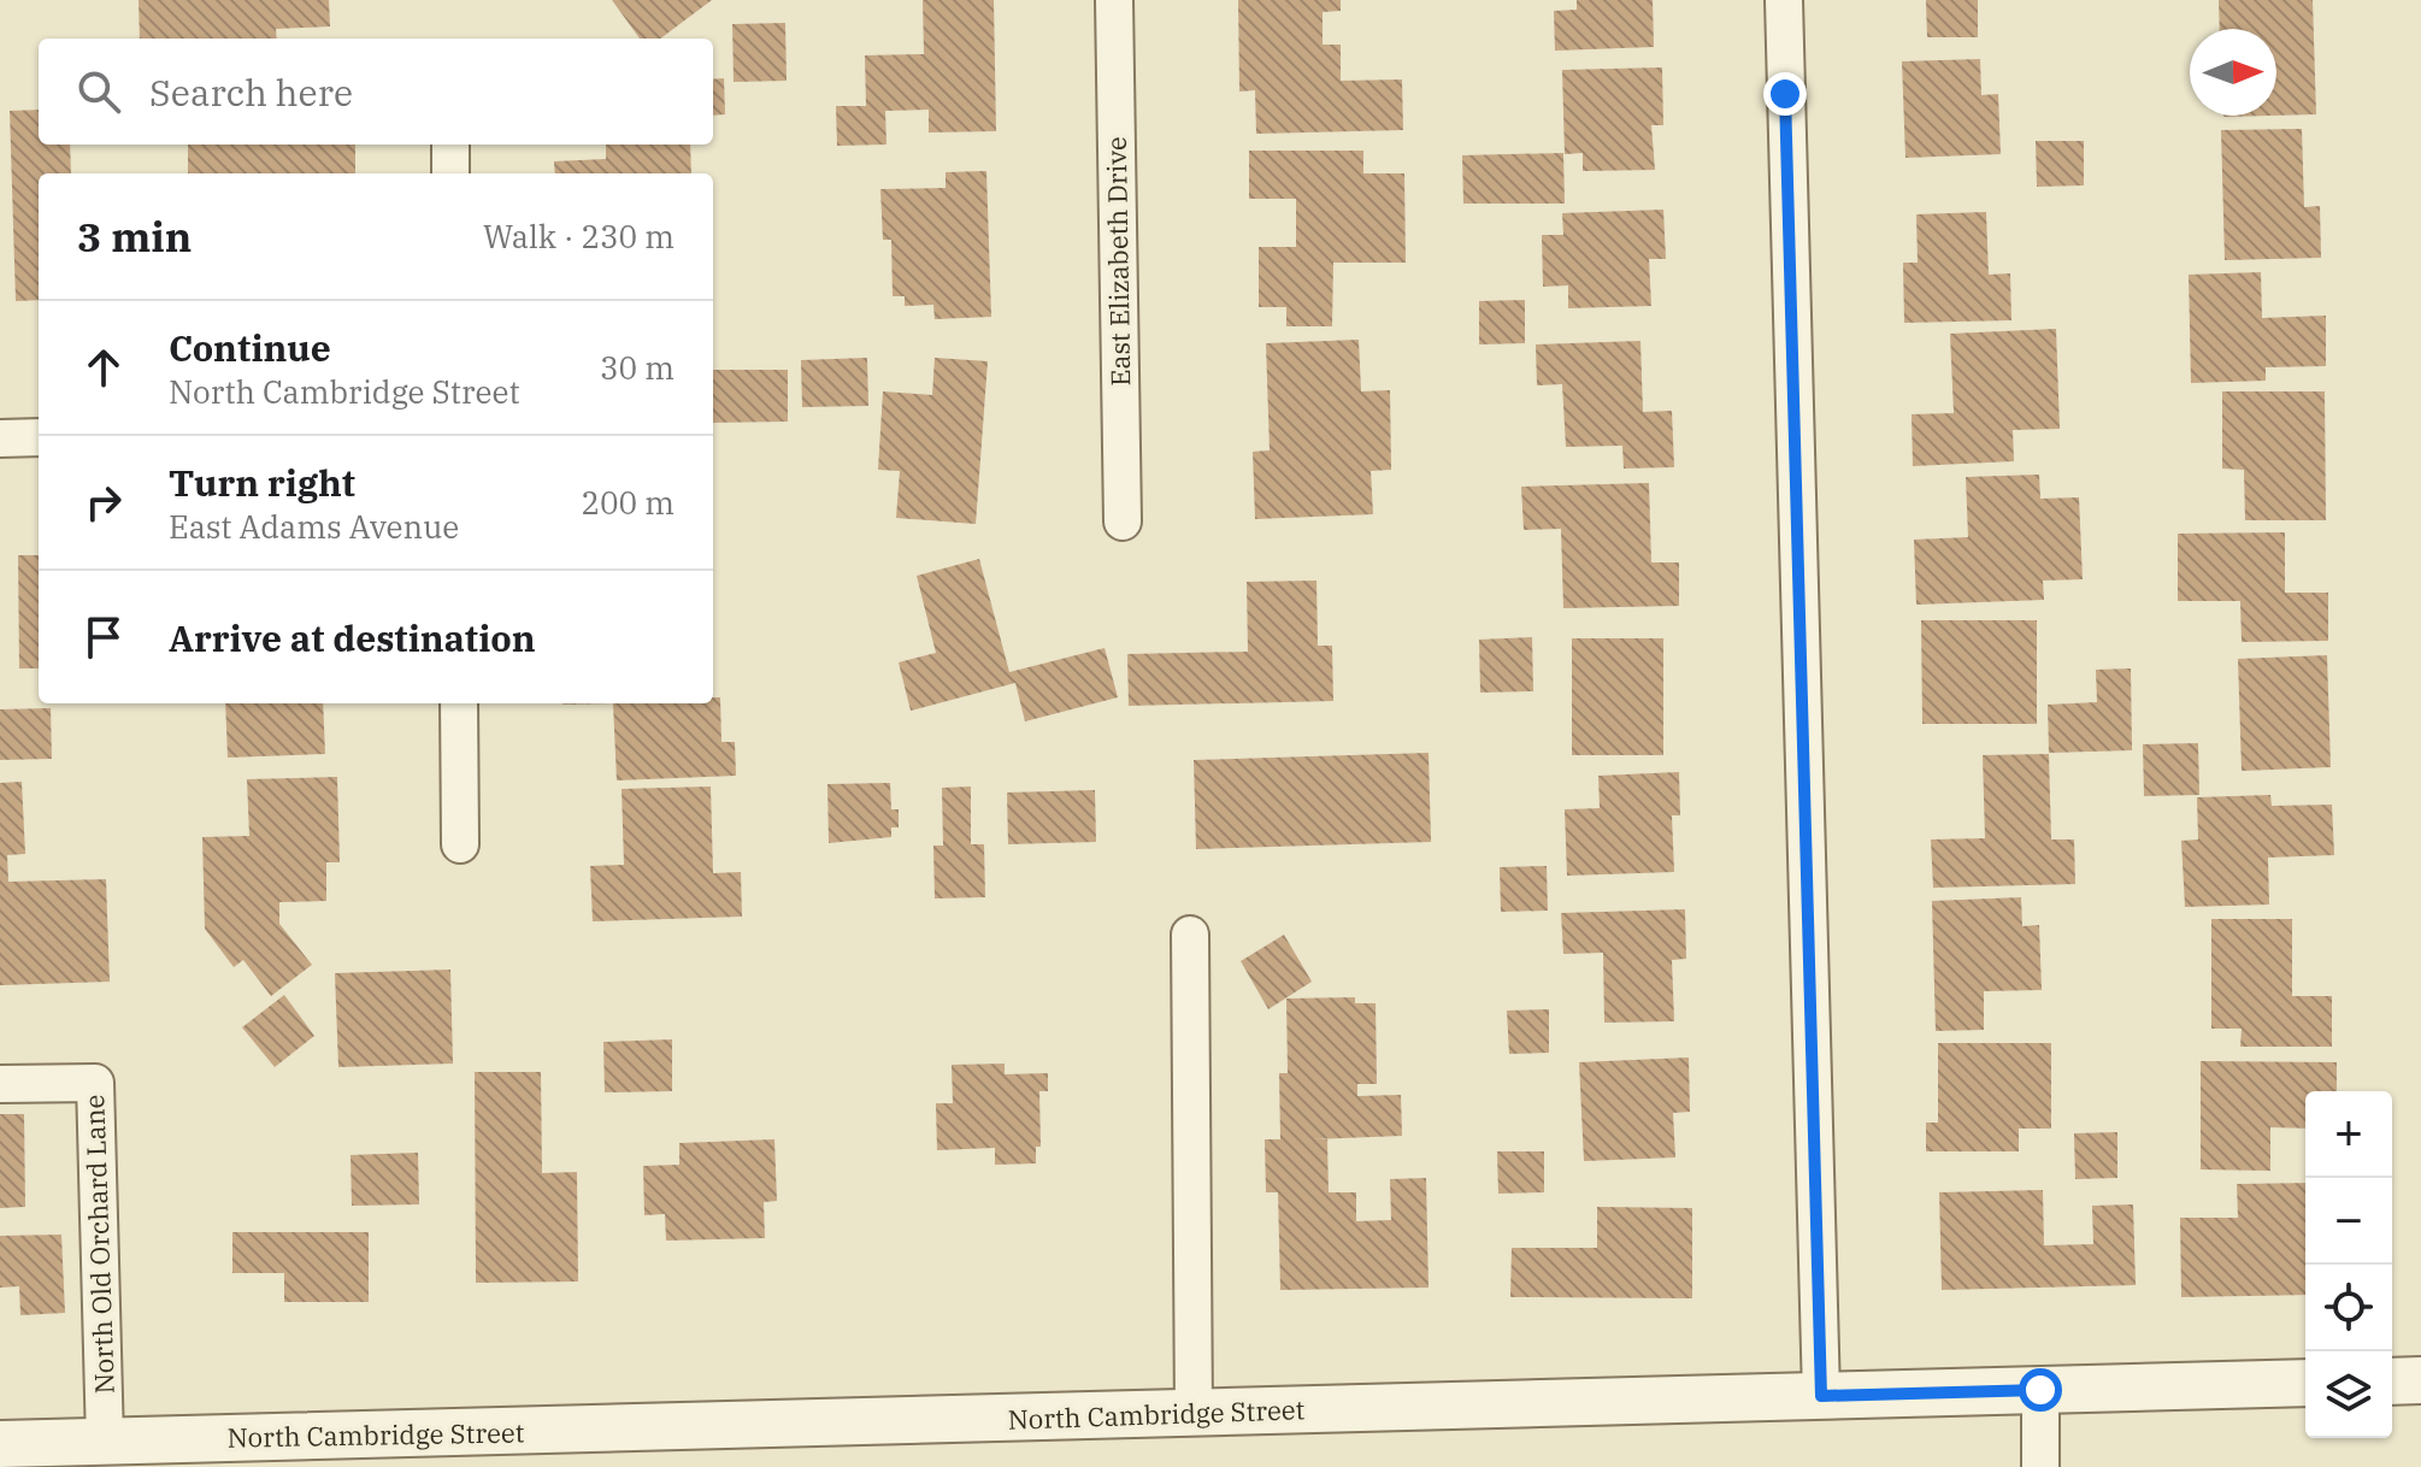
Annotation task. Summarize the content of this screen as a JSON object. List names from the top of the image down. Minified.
{"streets":{"street":["East Elizabeth Drive","North Old Orchard Lane","North Cambridge Street"]},"crossings":[["North Old Orchard Lane","North Cambridge Street"]],"north":"right","page":{"search":"Search here","heading":["3 min","Walk · 230 m"],"list":[["Continue","North Cambridge Street","30 m"],["Turn right","East Adams Avenue","200 m"],"Arrive at destination"],"map_buttons":["+","−"]}}
